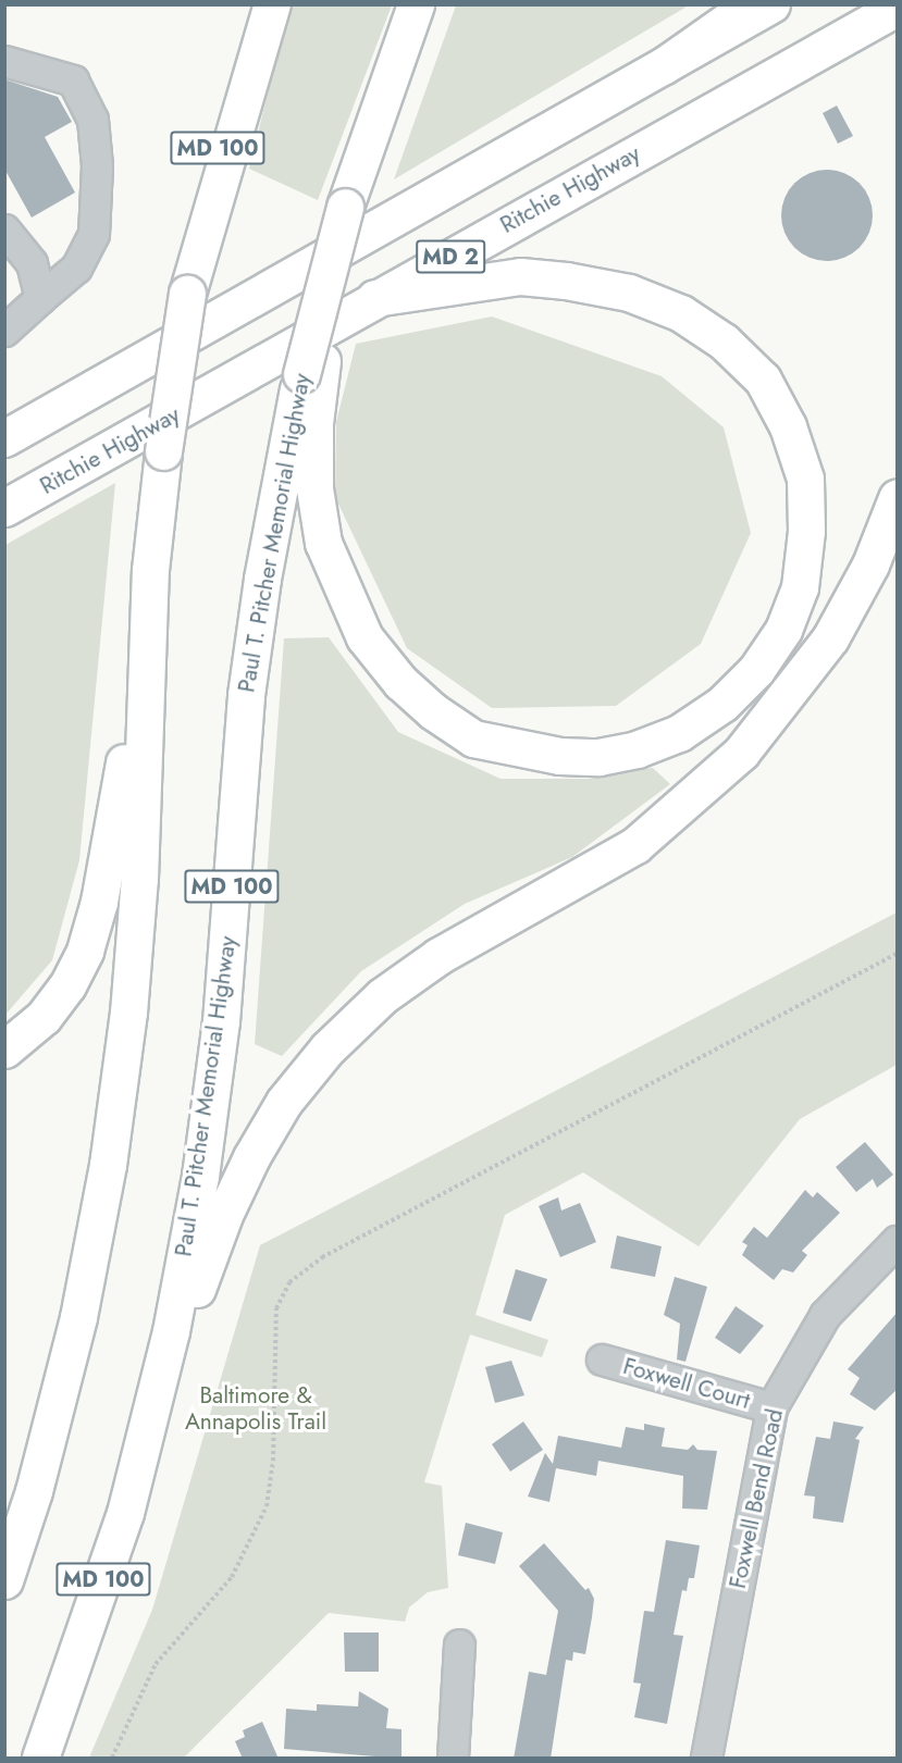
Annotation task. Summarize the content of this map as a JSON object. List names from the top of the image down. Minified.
{"streets":{"main road":["MD 100","Ritchie Highway","MD 2","Paul T. Pitcher Memorial Highway"],"street":["Foxwell Court","Foxwell Bend Road"]},"crossings":[["Foxwell Court","Foxwell Bend Road"]],"parks":["Baltimore & Annapolis Trail"]}
